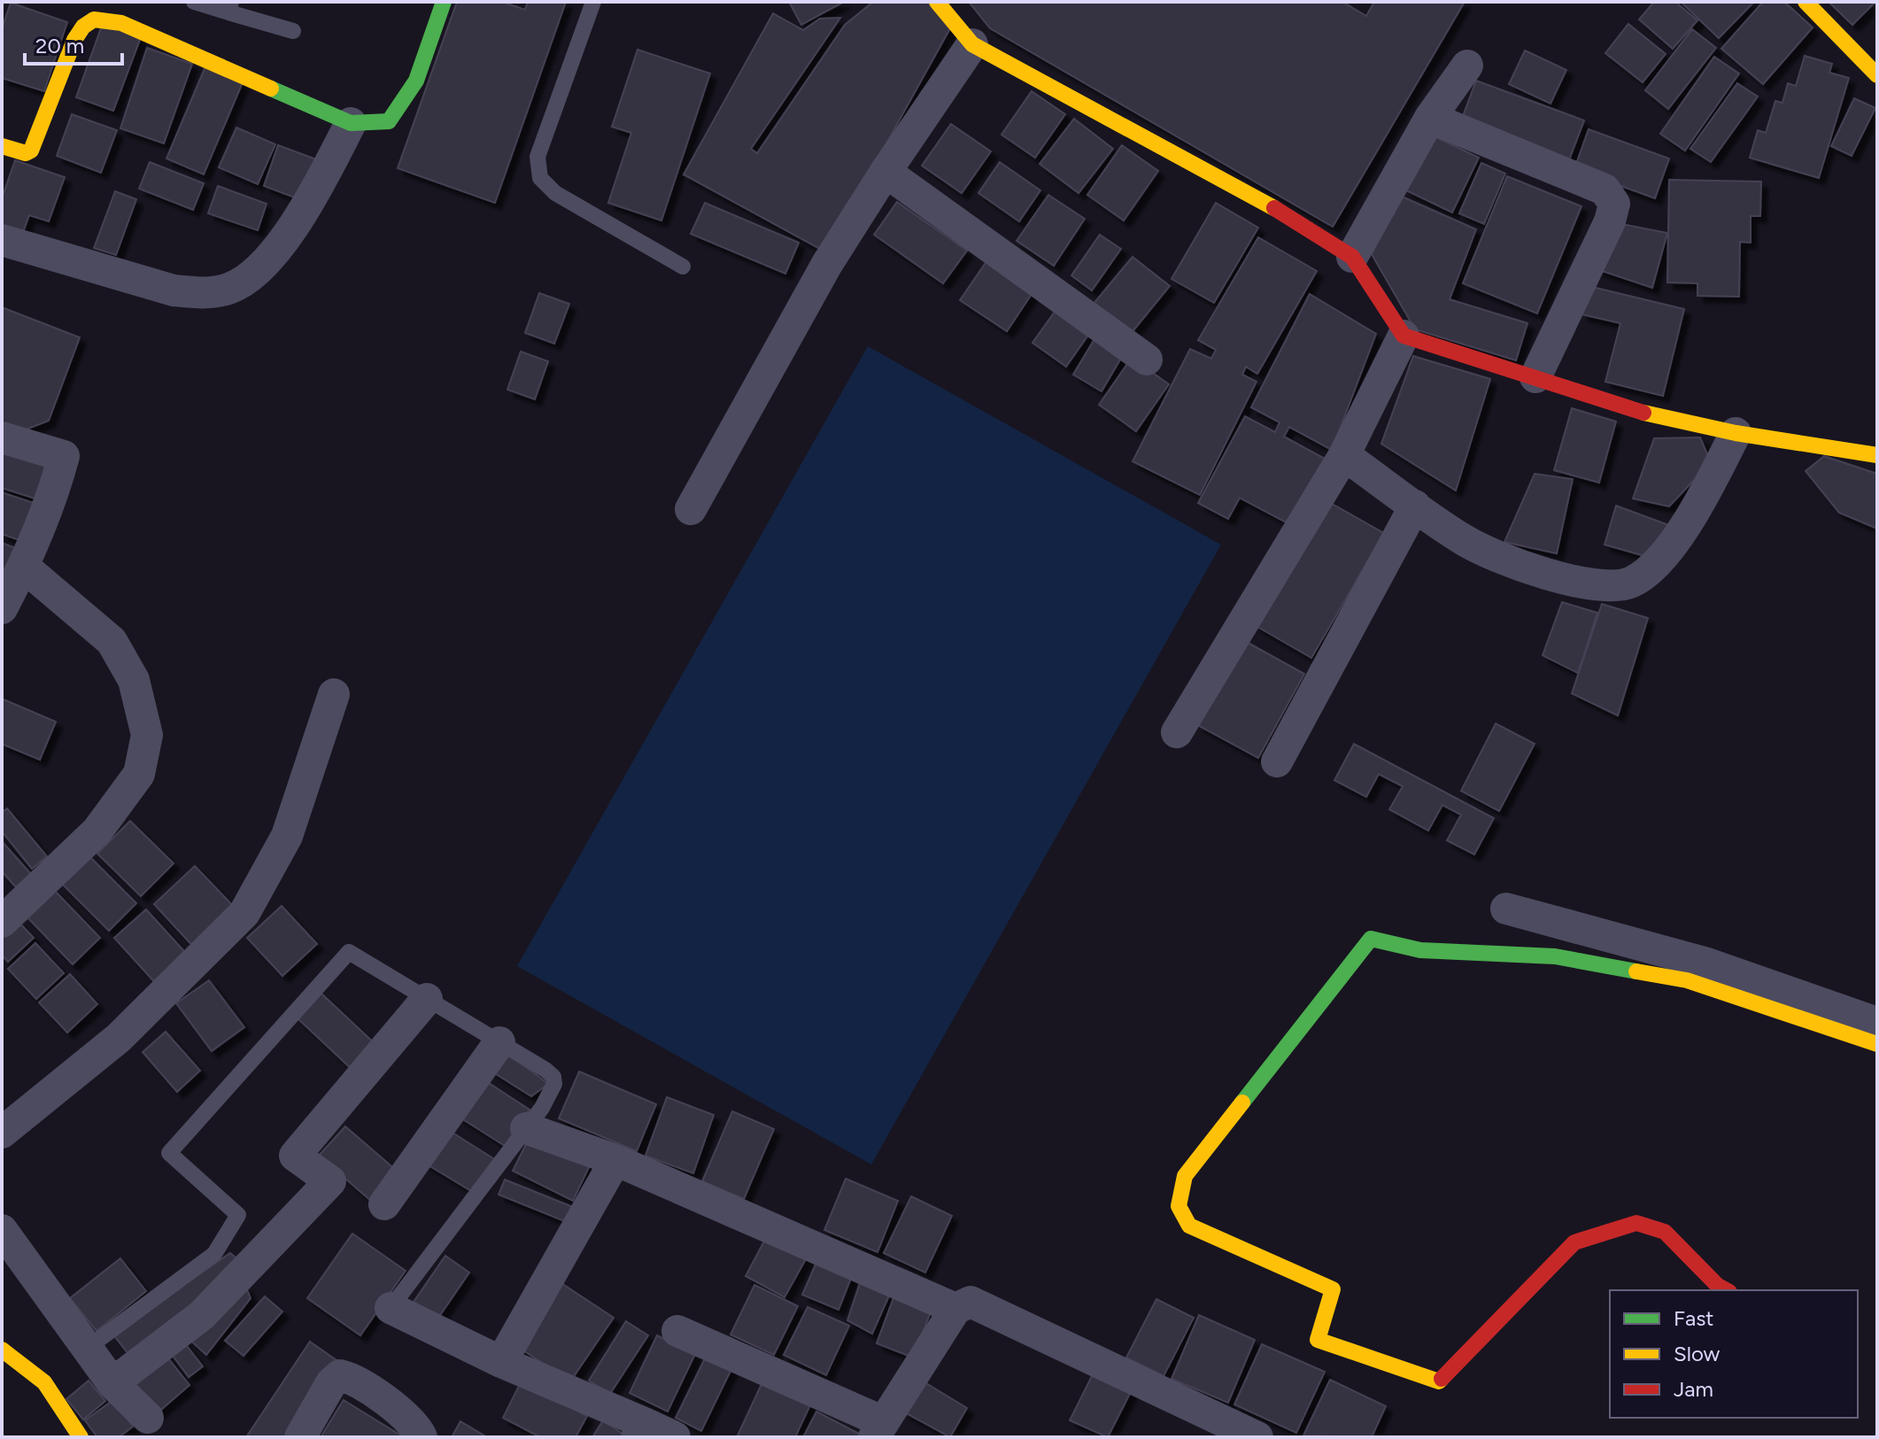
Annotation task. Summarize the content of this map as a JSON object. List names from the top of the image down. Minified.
{"legend":["Fast","Slow","Jam"],"scale_bar":"20 m"}
